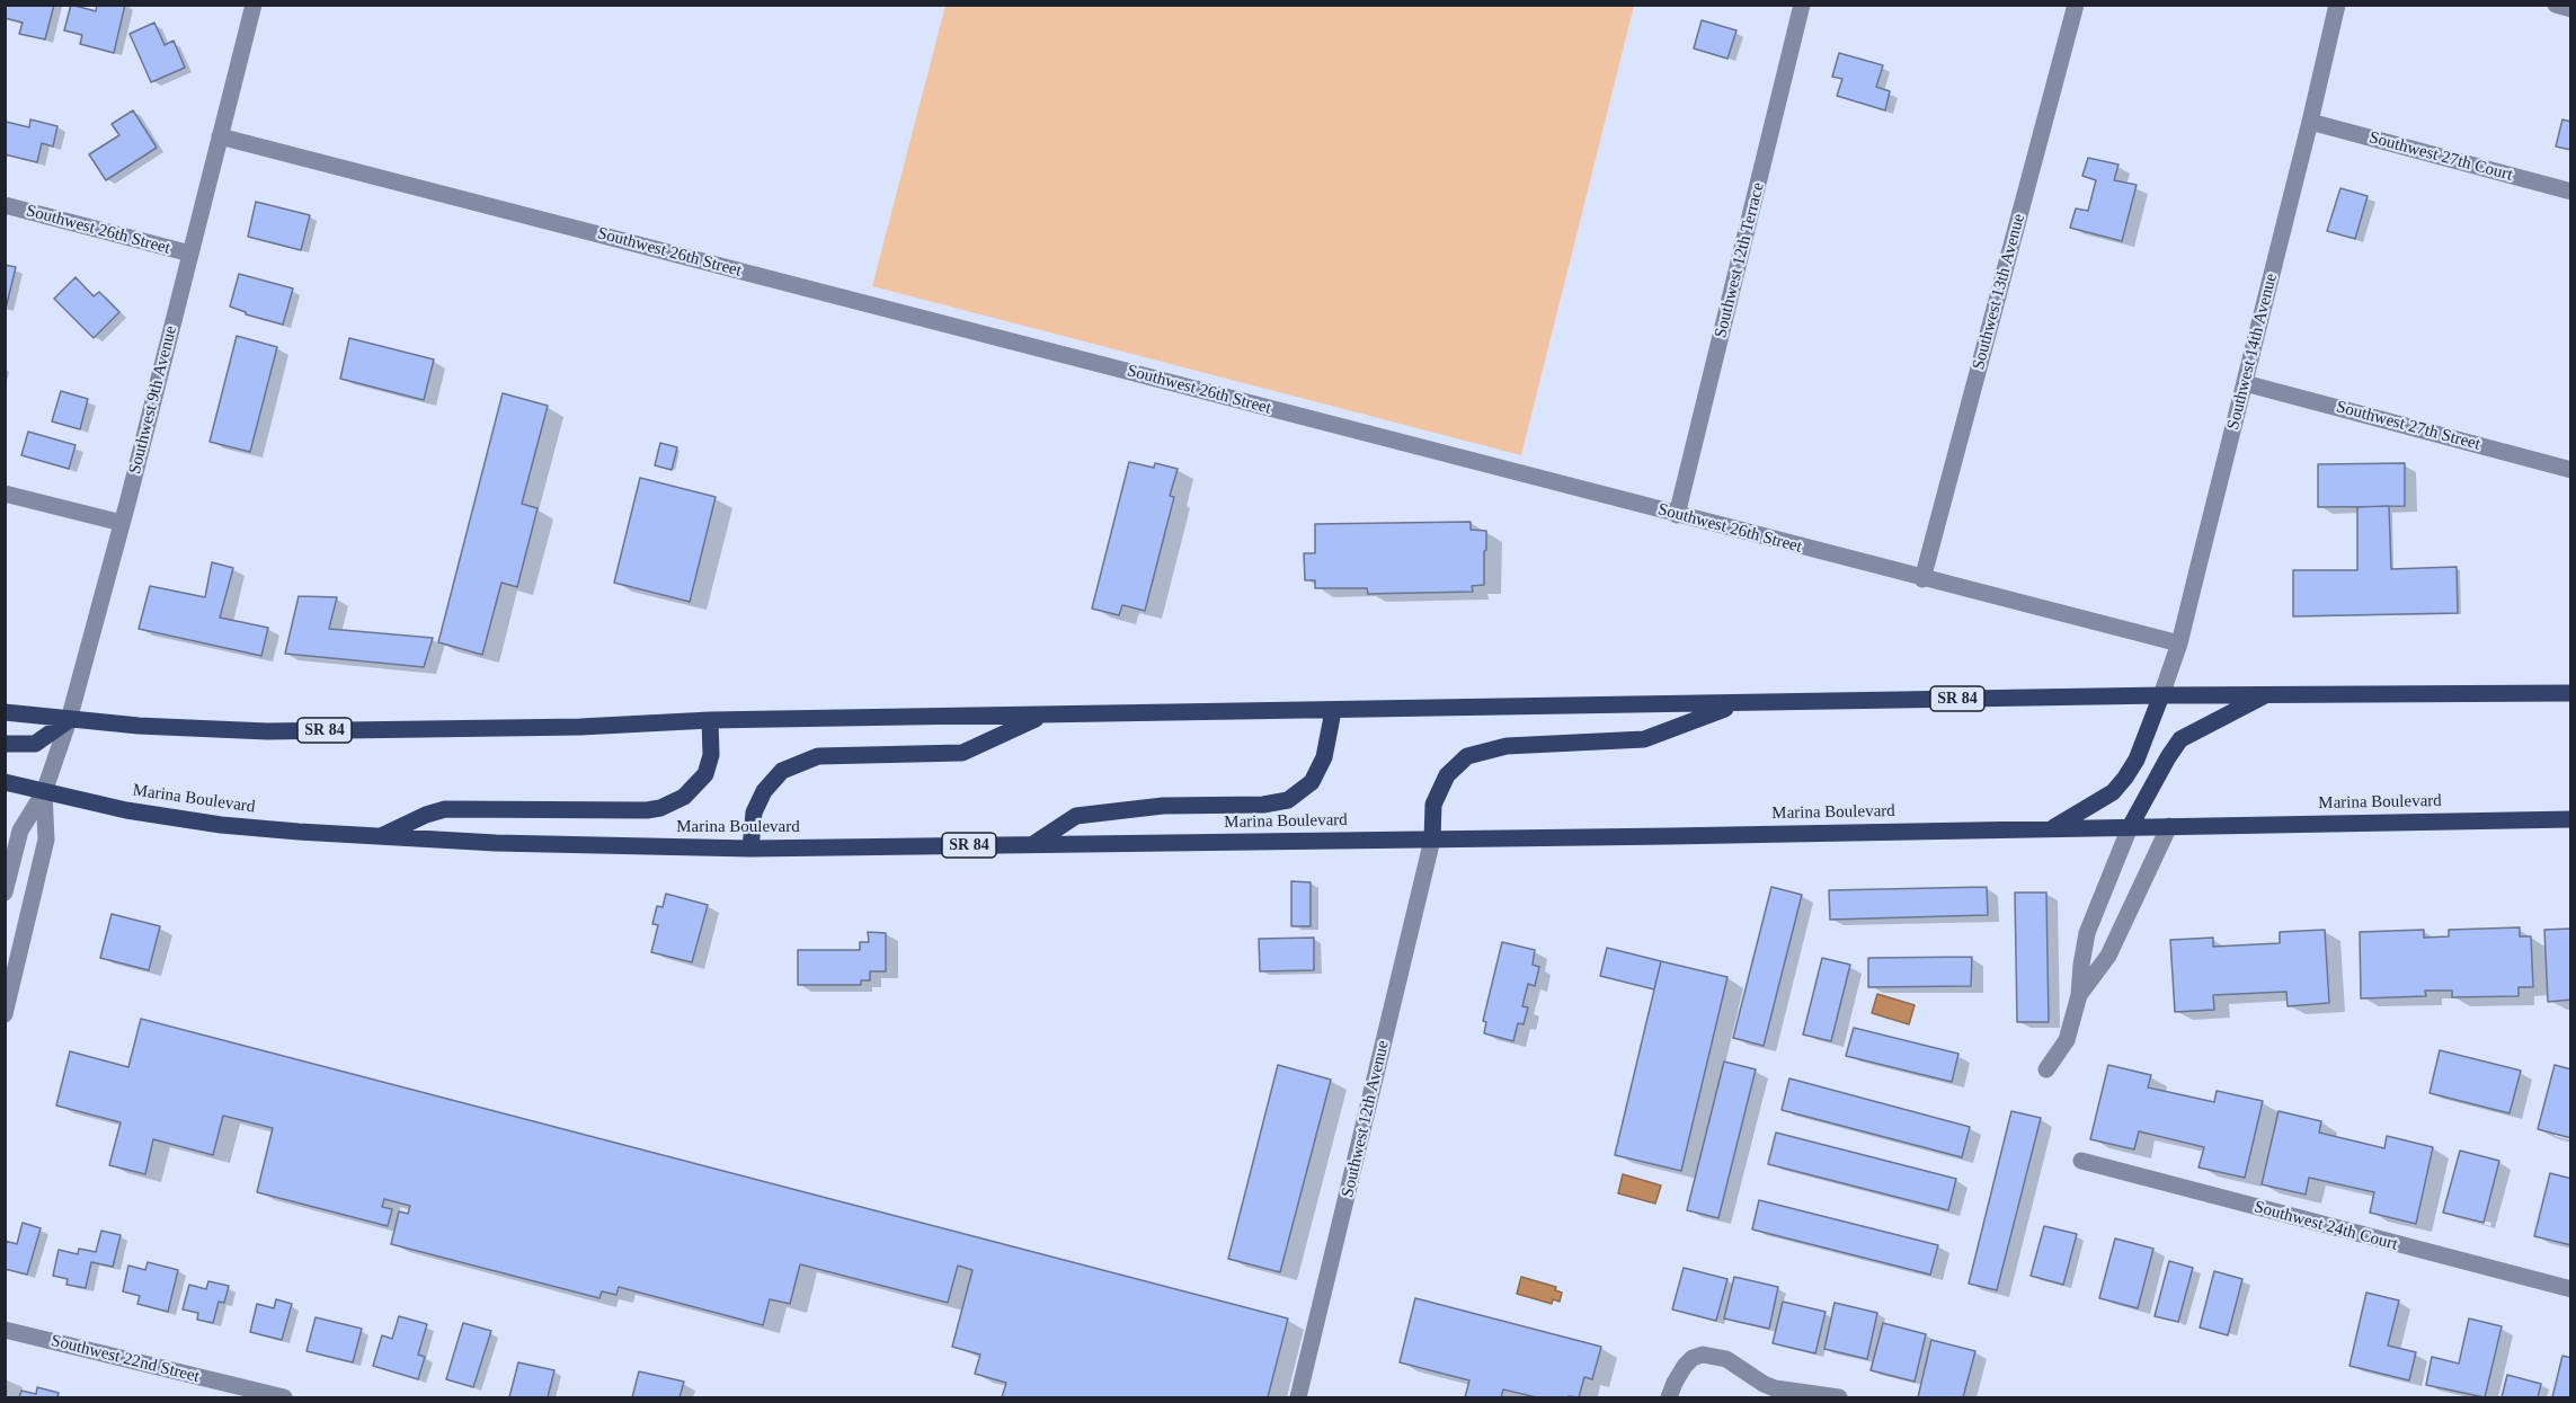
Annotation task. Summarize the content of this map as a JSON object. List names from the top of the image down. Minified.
{"streets":{"main road":["SR 84","Marina Boulevard"],"street":["Southwest 27th Court","Southwest 26th Street","Southwest 12th Terrace","Southwest 13th Avenue","Southwest 14th Avenue","Southwest 9th Avenue","Southwest 27th Street","Southwest 12th Avenue","Southwest 24th Court","Southwest 22nd Street"]},"crossings":[["Southwest 27th Court","Southwest 14th Avenue"],["Southwest 26th Street","Southwest 12th Terrace"],["Southwest 26th Street","Southwest 13th Avenue"],["Southwest 26th Street","Southwest 14th Avenue"],["Southwest 26th Street","Southwest 9th Avenue"],["Southwest 14th Avenue","Southwest 27th Street"],["Southwest 14th Avenue","SR 84"],["Southwest 9th Avenue","SR 84"],["Southwest 9th Avenue","Marina Boulevard"],["Marina Boulevard","Southwest 12th Avenue"]]}
